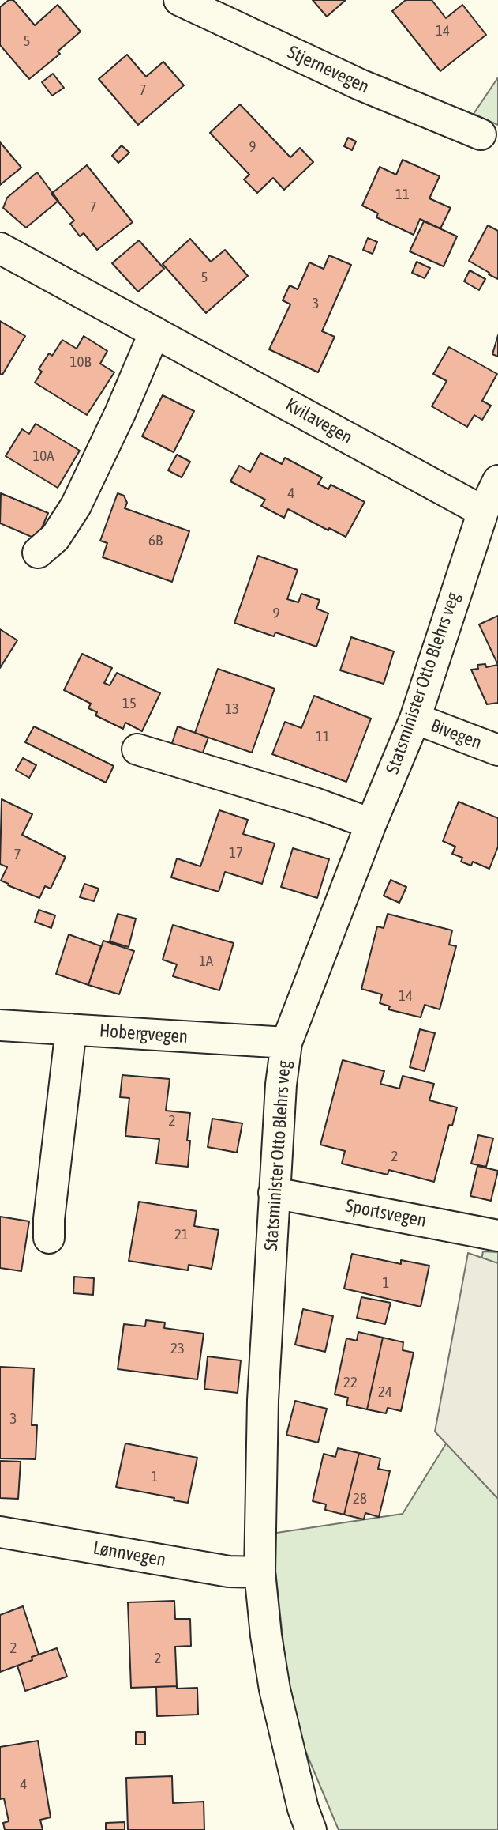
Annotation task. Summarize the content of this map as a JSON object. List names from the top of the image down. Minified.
{"streets":{"street":["Stjernevegen","Kvilavegen","Statsminister Otto Blehrs veg","Bivegen","Hobergvegen","Sportsvegen","Lønnvegen"]},"crossings":[["Kvilavegen","Statsminister Otto Blehrs veg"],["Statsminister Otto Blehrs veg","Bivegen"],["Statsminister Otto Blehrs veg","Hobergvegen"],["Statsminister Otto Blehrs veg","Sportsvegen"],["Statsminister Otto Blehrs veg","Lønnvegen"]],"house_numbers":["14","5","7","9","11","7","5","3","10B","10A","4","6B","9","15","13","11","17","7","1A","14","2","2","21","1","23","22","24","3","1","28","2","2","4"]}
